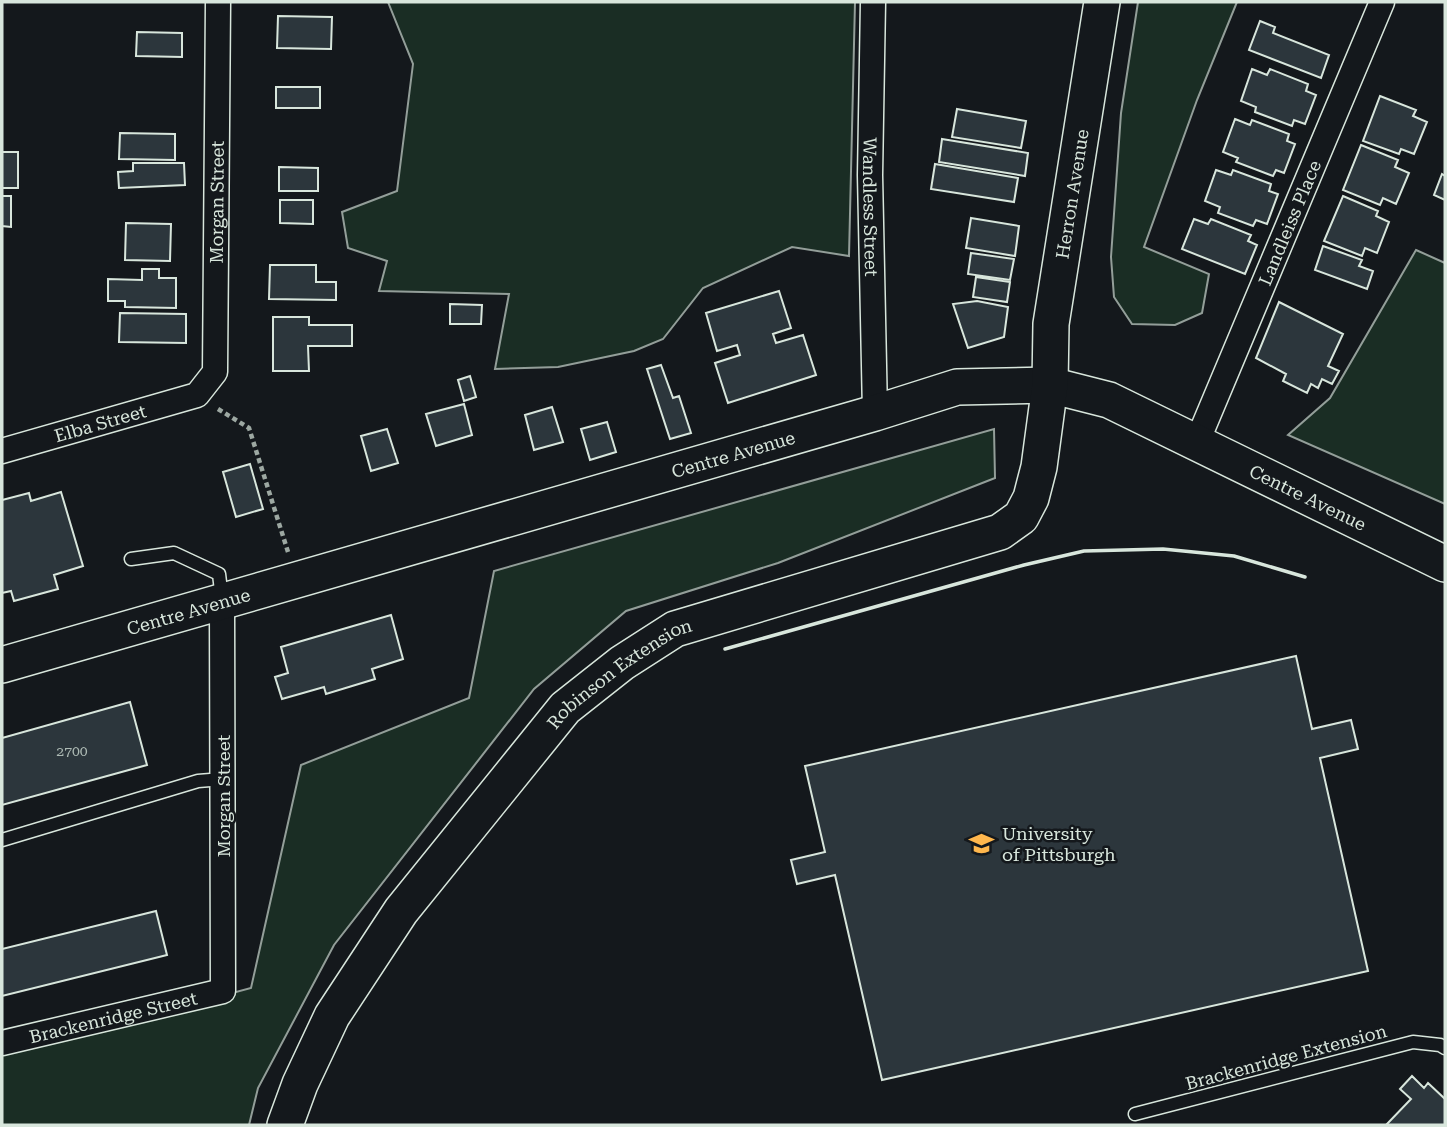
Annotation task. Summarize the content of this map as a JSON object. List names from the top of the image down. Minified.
{"streets":{"main road":["Herron Avenue","Centre Avenue","Robinson Extension"],"street":["Morgan Street","Wandless Street","Landleiss Place","Elba Street","Brackenridge Street"],"lane":["Brackenridge Extension"]},"crossings":[["Herron Avenue","Centre Avenue"],["Herron Avenue","Robinson Extension"],["Morgan Street","Elba Street"],["Morgan Street","Centre Avenue"],["Morgan Street","Brackenridge Street"],["Wandless Street","Centre Avenue"],["Landleiss Place","Centre Avenue"],["Centre Avenue","Robinson Extension"]],"places":{"school or university":["University of Pittsburgh"]},"house_numbers":["2700"]}
